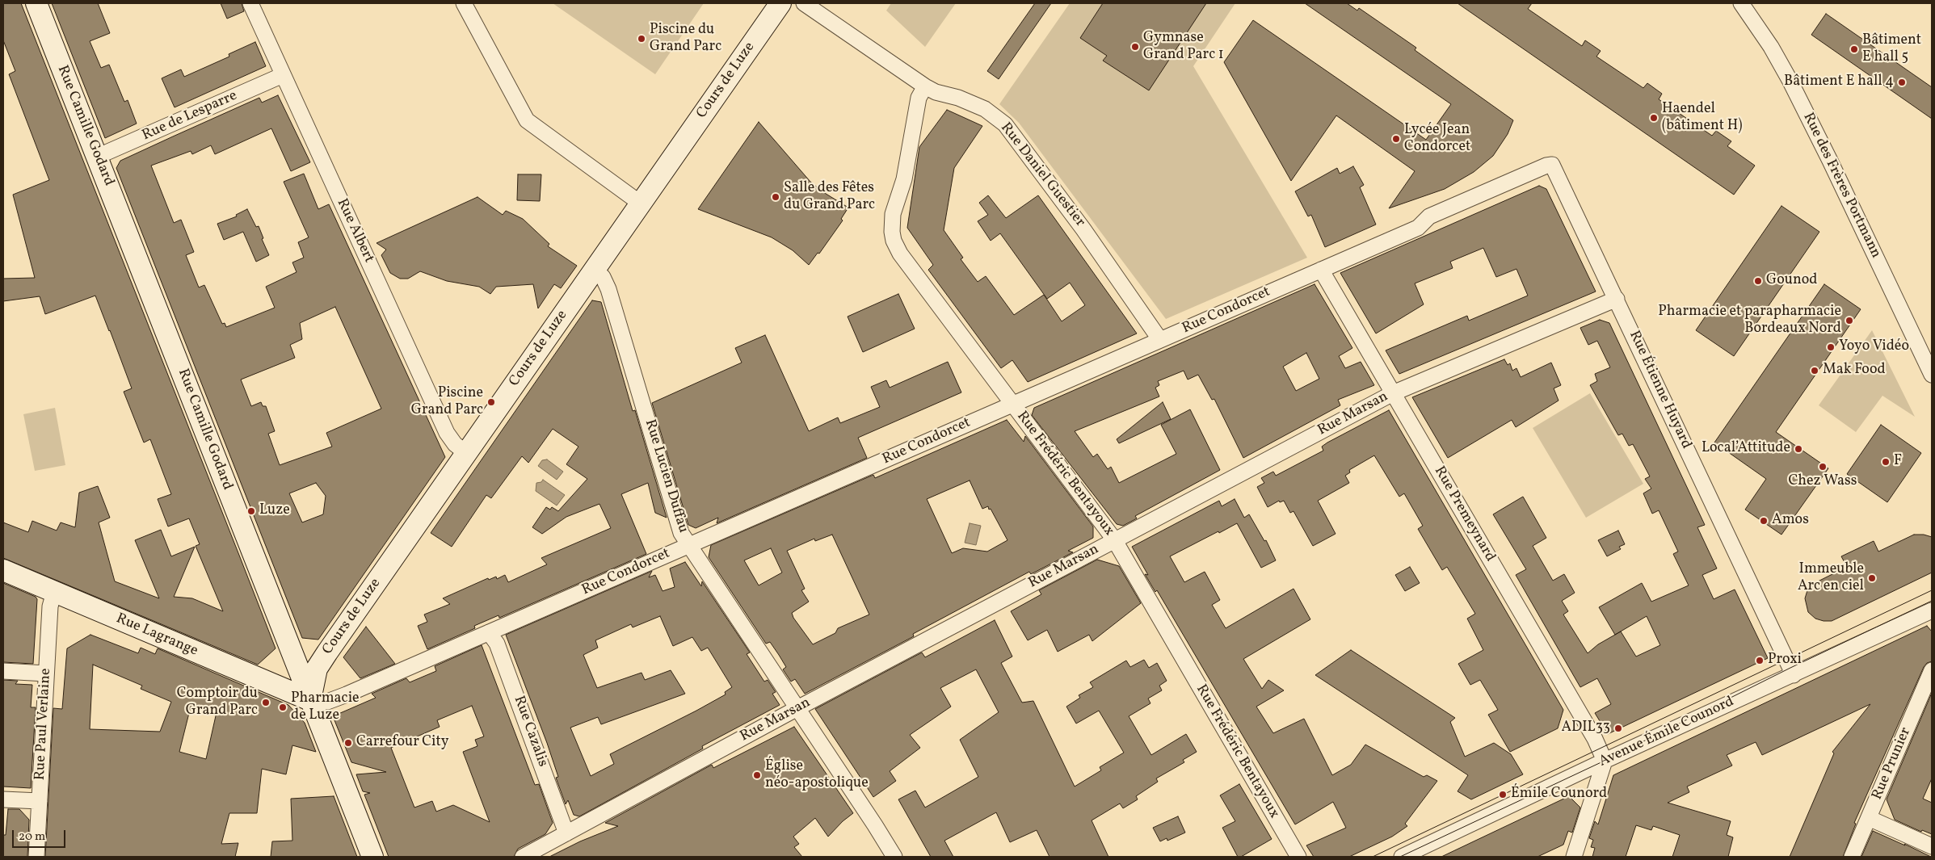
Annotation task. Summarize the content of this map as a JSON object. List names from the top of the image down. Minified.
{"streets":{"street":["Cours de Luze","Rue de Lesparre","Rue Camille Godard","Rue Daniel Guestier","Rue des Frères Portmann","Rue Albert","Rue Condorcet","Rue Étienne Huyard","Rue Marsan","Rue Frédéric Bentayoux","Rue Lucien Duffau","Rue Premeynard","Rue Lagrange","Rue Paul Verlaine","Rue Cazalis","Avenue Émile Counord","Rue Prunier"]},"crossings":[["Cours de Luze","Rue Camille Godard"],["Cours de Luze","Rue Albert"],["Cours de Luze","Rue Condorcet"],["Cours de Luze","Rue Lucien Duffau"],["Cours de Luze","Rue Lagrange"],["Rue de Lesparre","Rue Camille Godard"],["Rue de Lesparre","Rue Albert"],["Rue Camille Godard","Rue Condorcet"],["Rue Camille Godard","Rue Lagrange"],["Rue Daniel Guestier","Rue Condorcet"],["Rue Daniel Guestier","Rue Frédéric Bentayoux"],["Rue Condorcet","Rue Étienne Huyard"],["Rue Condorcet","Rue Frédéric Bentayoux"],["Rue Condorcet","Rue Lucien Duffau"],["Rue Condorcet","Rue Premeynard"],["Rue Condorcet","Rue Lagrange"],["Rue Condorcet","Rue Cazalis"],["Rue Étienne Huyard","Rue Marsan"],["Rue Étienne Huyard","Avenue Émile Counord"],["Rue Marsan","Rue Frédéric Bentayoux"],["Rue Marsan","Rue Lucien Duffau"],["Rue Marsan","Rue Premeynard"],["Rue Marsan","Rue Cazalis"],["Rue Premeynard","Avenue Émile Counord"],["Rue Lagrange","Rue Paul Verlaine"]],"places":["Piscine du Grand Parc","Gymnase Grand Parc 1","Bâtiment E hall 5","Bâtiment E hall 4","Haendel (bâtiment H)","Lycée Jean Condorcet","Salle des Fêtes du Grand Parc","Gounod","Pharmacie et parapharmacie Bordeaux Nord","Yoyo Vidéo","Mak Food","Piscine Grand Parc","Local’Attitude","F","Chez Wass","Luze","Amos","Immeuble Arc en ciel","Proxi","Comptoir du Grand Parc","Pharmacie de Luze","ADIL33","Carrefour City","Église néo-apostolique","Émile Counord"],"scale_bar":"20 m"}
